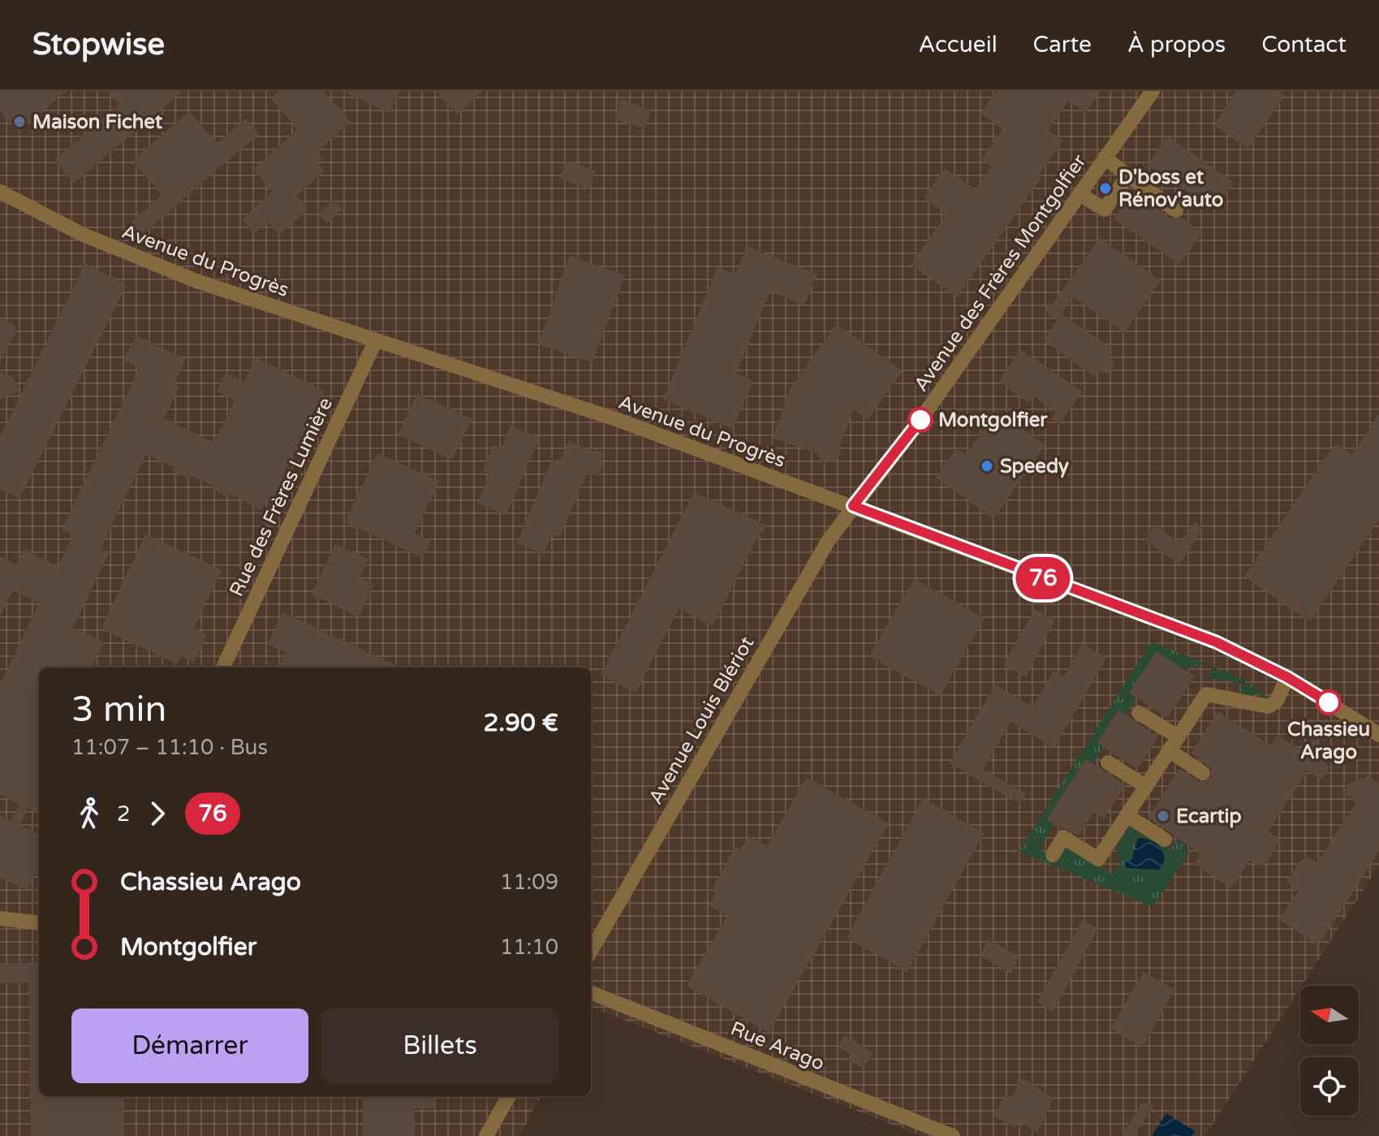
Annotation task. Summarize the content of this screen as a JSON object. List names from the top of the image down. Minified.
{"streets":{"street":["Avenue du Progrès","Avenue des Frères Montgolfier","Rue des Frères Lumière","Avenue Louis Blériot","Rue Arago"]},"crossings":[["Avenue du Progrès","Avenue des Frères Montgolfier"],["Avenue du Progrès","Rue des Frères Lumière"],["Avenue du Progrès","Avenue Louis Blériot"],["Avenue des Frères Montgolfier","Avenue Louis Blériot"]],"places":["Maison Fichet","D'boss et Rénov'auto","Montgolfier","Speedy","Chassieu Arago","Ecartip"],"lines":["bus line 76"],"north":"left","page":{"header":"Stopwise","nav":["Accueil","Carte","À propos","Contact"],"on_map":"76","heading":["3 min","11:07 – 11:10 · Bus","2.90 €"],"legs":["2","76"],"list":[{"name":"Chassieu Arago","value":"11:09"},{"name":"Montgolfier","value":"11:10"}],"buttons":["Démarrer","Billets"]}}
